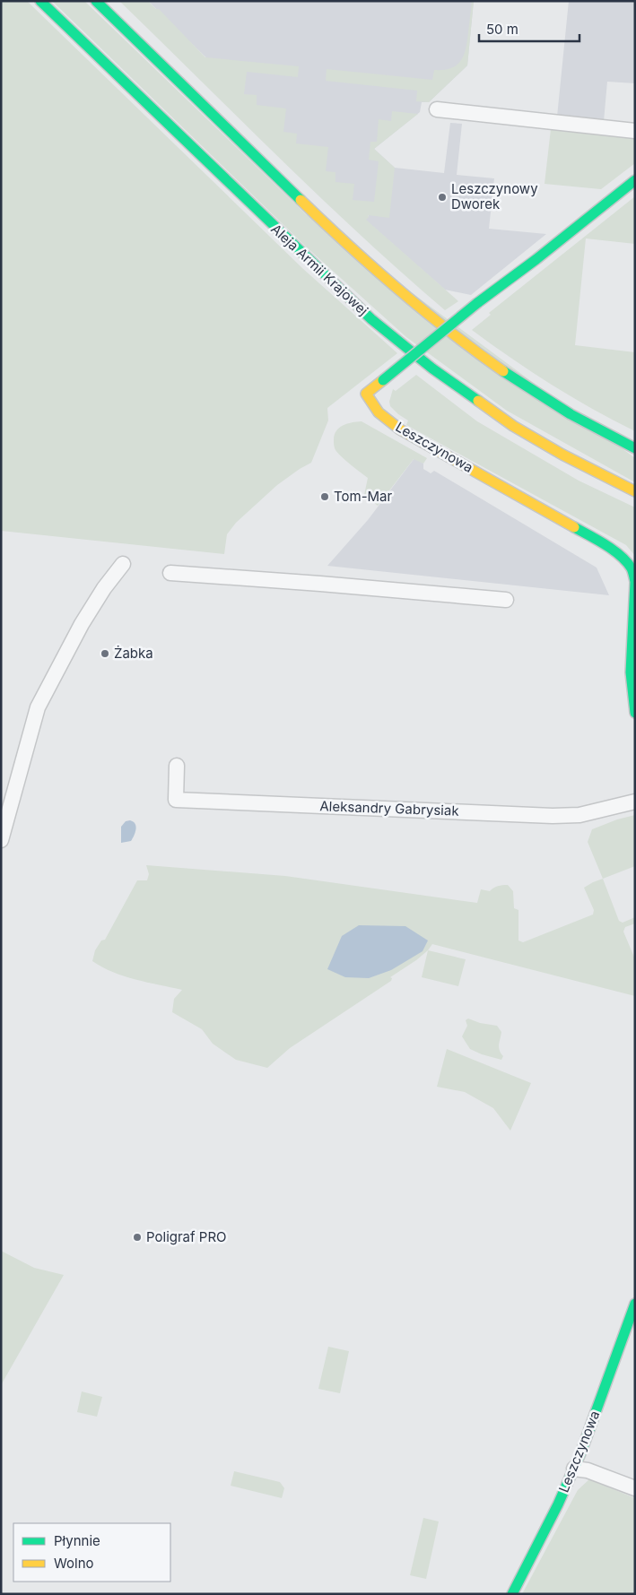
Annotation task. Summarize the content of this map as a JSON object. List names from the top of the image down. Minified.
{"streets":{"main road":["Aleja Armii Krajowej","Leszczynowa"],"street":["Aleksandry Gabrysiak"]},"places":["Leszczynowy Dworek","Tom-Mar","Żabka","Poligraf PRO"],"legend":["Płynnie","Wolno"],"scale_bar":"50 m"}
